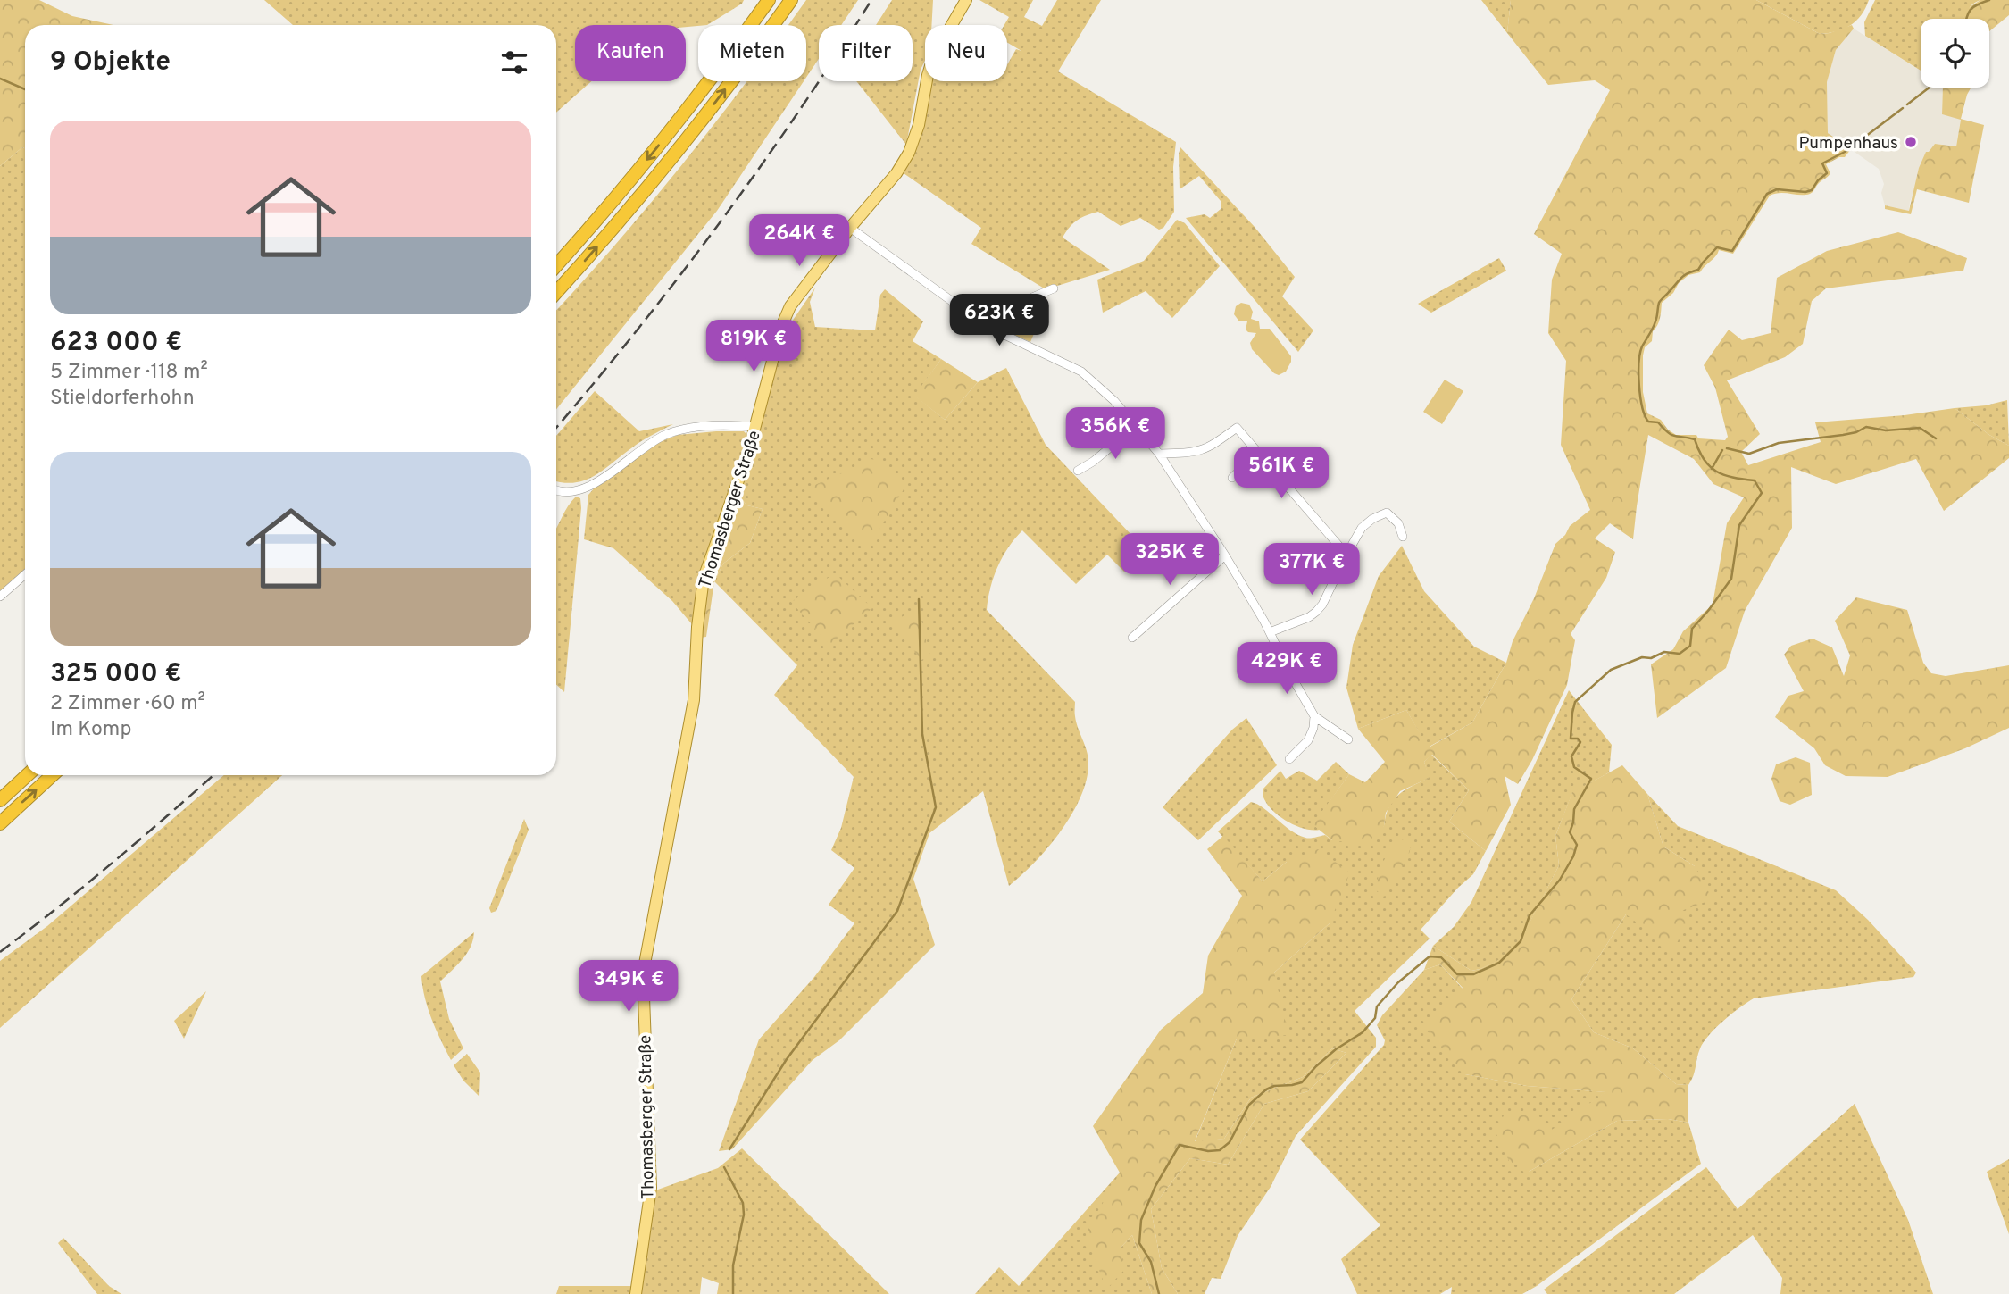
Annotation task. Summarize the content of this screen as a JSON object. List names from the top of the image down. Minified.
{"streets":{"main road":["Thomasberger Straße"]},"places":["Pumpenhaus"],"page":{"chip":["Kaufen","Mieten","Filter","Neu"],"heading":"9 Objekte","list":[{"name":"623 000 €","note":"5 Zimmer · 118 m² · Stieldorferhohn"},{"name":"325 000 €","note":"2 Zimmer · 60 m² · Im Komp"}],"price":["264K €","623K €","819K €","356K €","561K €","325K €","377K €","429K €","349K €"]}}
